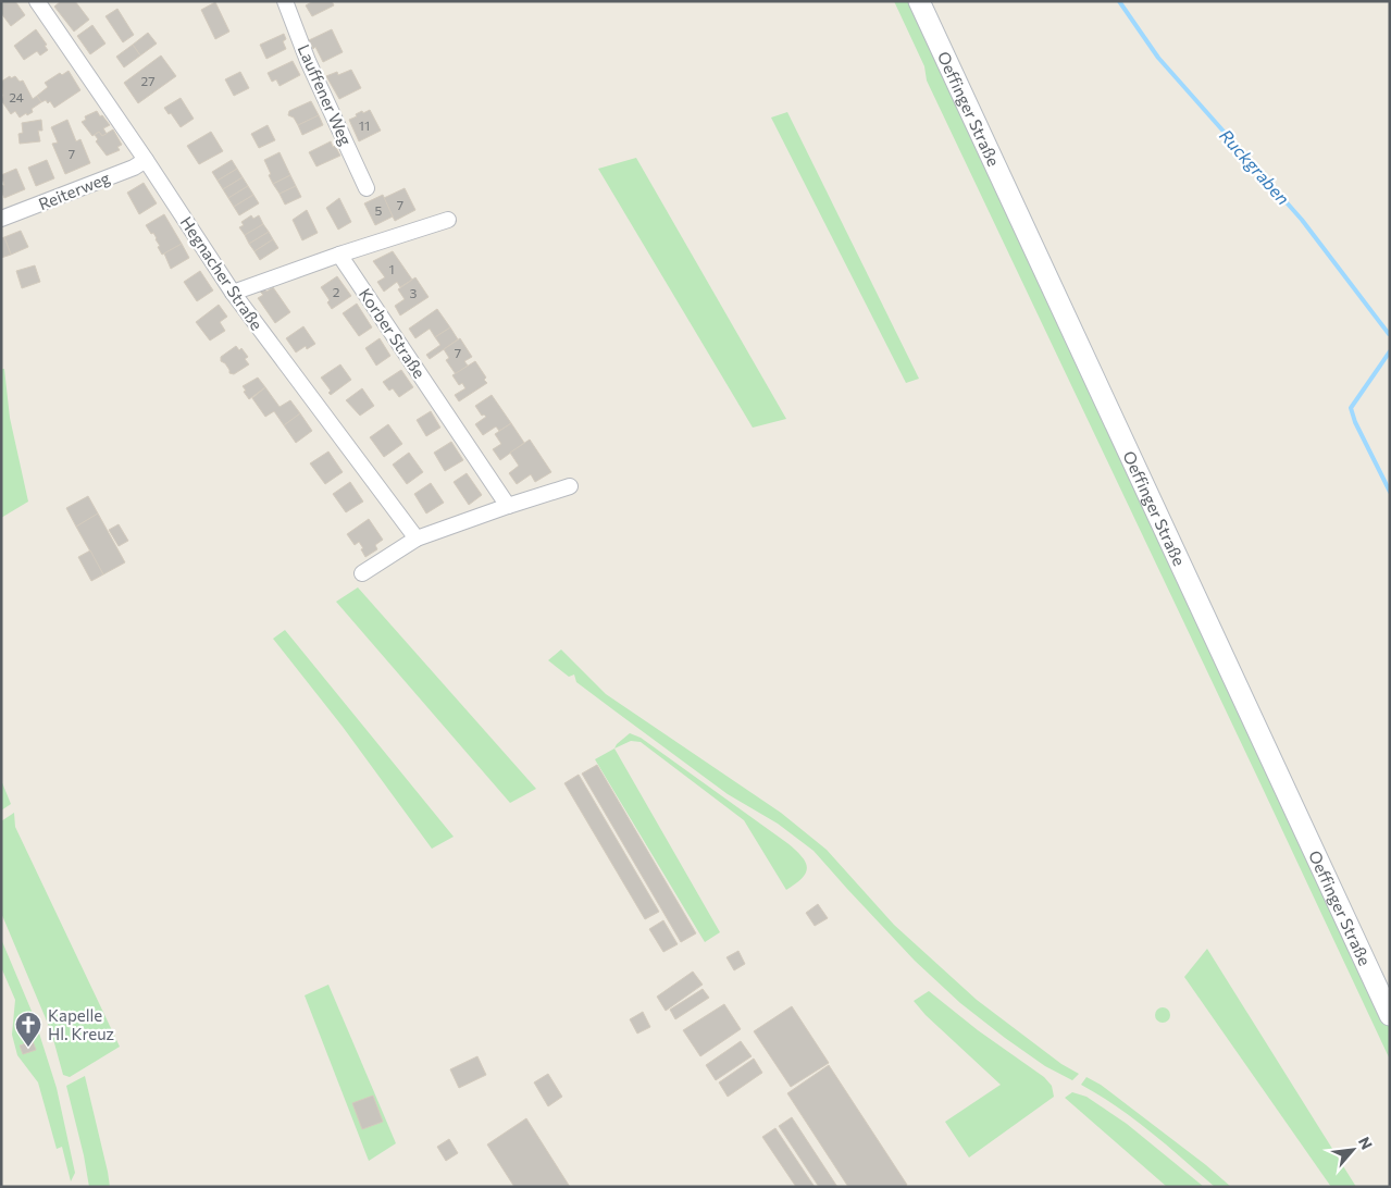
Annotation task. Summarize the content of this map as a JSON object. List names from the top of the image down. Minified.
{"streets":{"main road":["Oeffinger Straße"],"street":["Lauffener Weg","Reiterweg","Hegnacher Straße","Korber Straße"]},"crossings":[["Reiterweg","Hegnacher Straße"]],"water":["Ruckgraben"],"places":{"church":["Kapelle Hl. Kreuz"]},"house_numbers":["27","24","11","7","7","5","1","2","3","7"],"north":"top right"}
